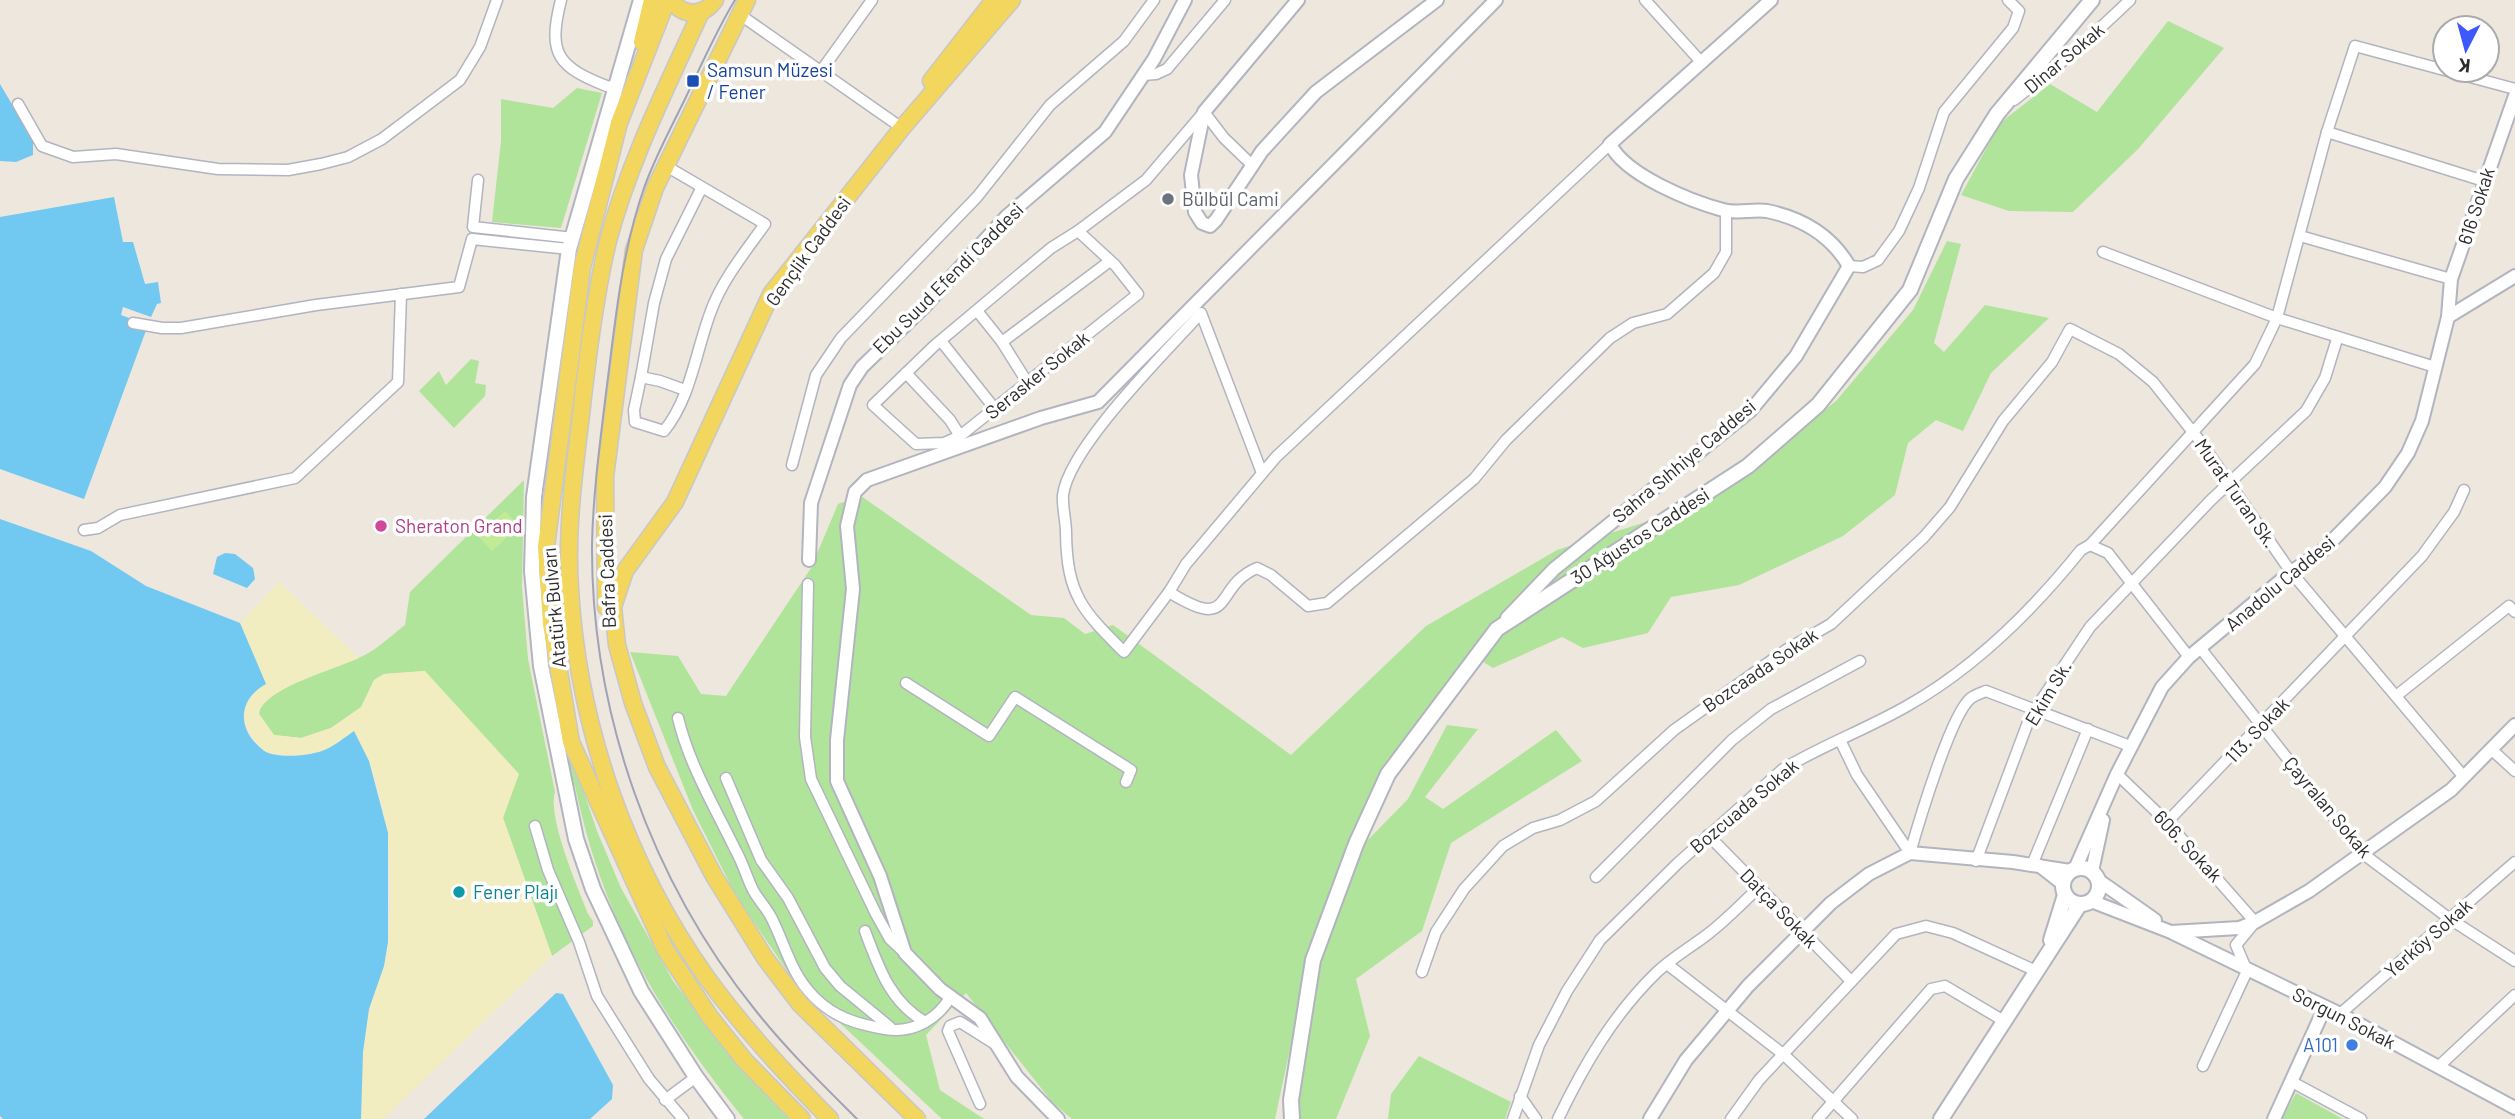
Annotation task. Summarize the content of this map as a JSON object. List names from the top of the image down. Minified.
{"streets":{"main road":["Gençlik Caddesi","30 Ağustos Caddesi","Bafra Caddesi","Atatürk Bulvarı"],"street":["Dinar Sokak","616 Sokak","Ebu Suud Efendi Caddesi","Serasker Sokak","Sahra Sıhhiye Caddesi","Murat Turan Sk.","Anadolu Caddesi","Bozcaada Sokak","Ekim Sk.","113. Sokak","Bozcuada Sokak","Çayralan Sokak","606. Sokak","Datça Sokak","Yerköy Sokak","Sorgun Sokak"]},"crossings":[["Dinar Sokak","30 Ağustos Caddesi"],["616 Sokak","Anadolu Caddesi"],["Gençlik Caddesi","Bafra Caddesi"],["Sahra Sıhhiye Caddesi","30 Ağustos Caddesi"],["Murat Turan Sk.","Anadolu Caddesi"],["Murat Turan Sk.","Bozcaada Sokak"],["Murat Turan Sk.","Ekim Sk."],["Murat Turan Sk.","113. Sokak"],["Murat Turan Sk.","Bozcuada Sokak"],["Anadolu Caddesi","Çayralan Sokak"],["Anadolu Caddesi","606. Sokak"],["113. Sokak","Çayralan Sokak"],["113. Sokak","606. Sokak"],["Bozcuada Sokak","Datça Sokak"],["Çayralan Sokak","Yerköy Sokak"],["Yerköy Sokak","Sorgun Sokak"]],"places":{"transit":["Samsun Müzesi / Fener"],"other":["Bülbül Cami","Sheraton Grand","Fener Plajı","A101"]},"north":"bottom"}
